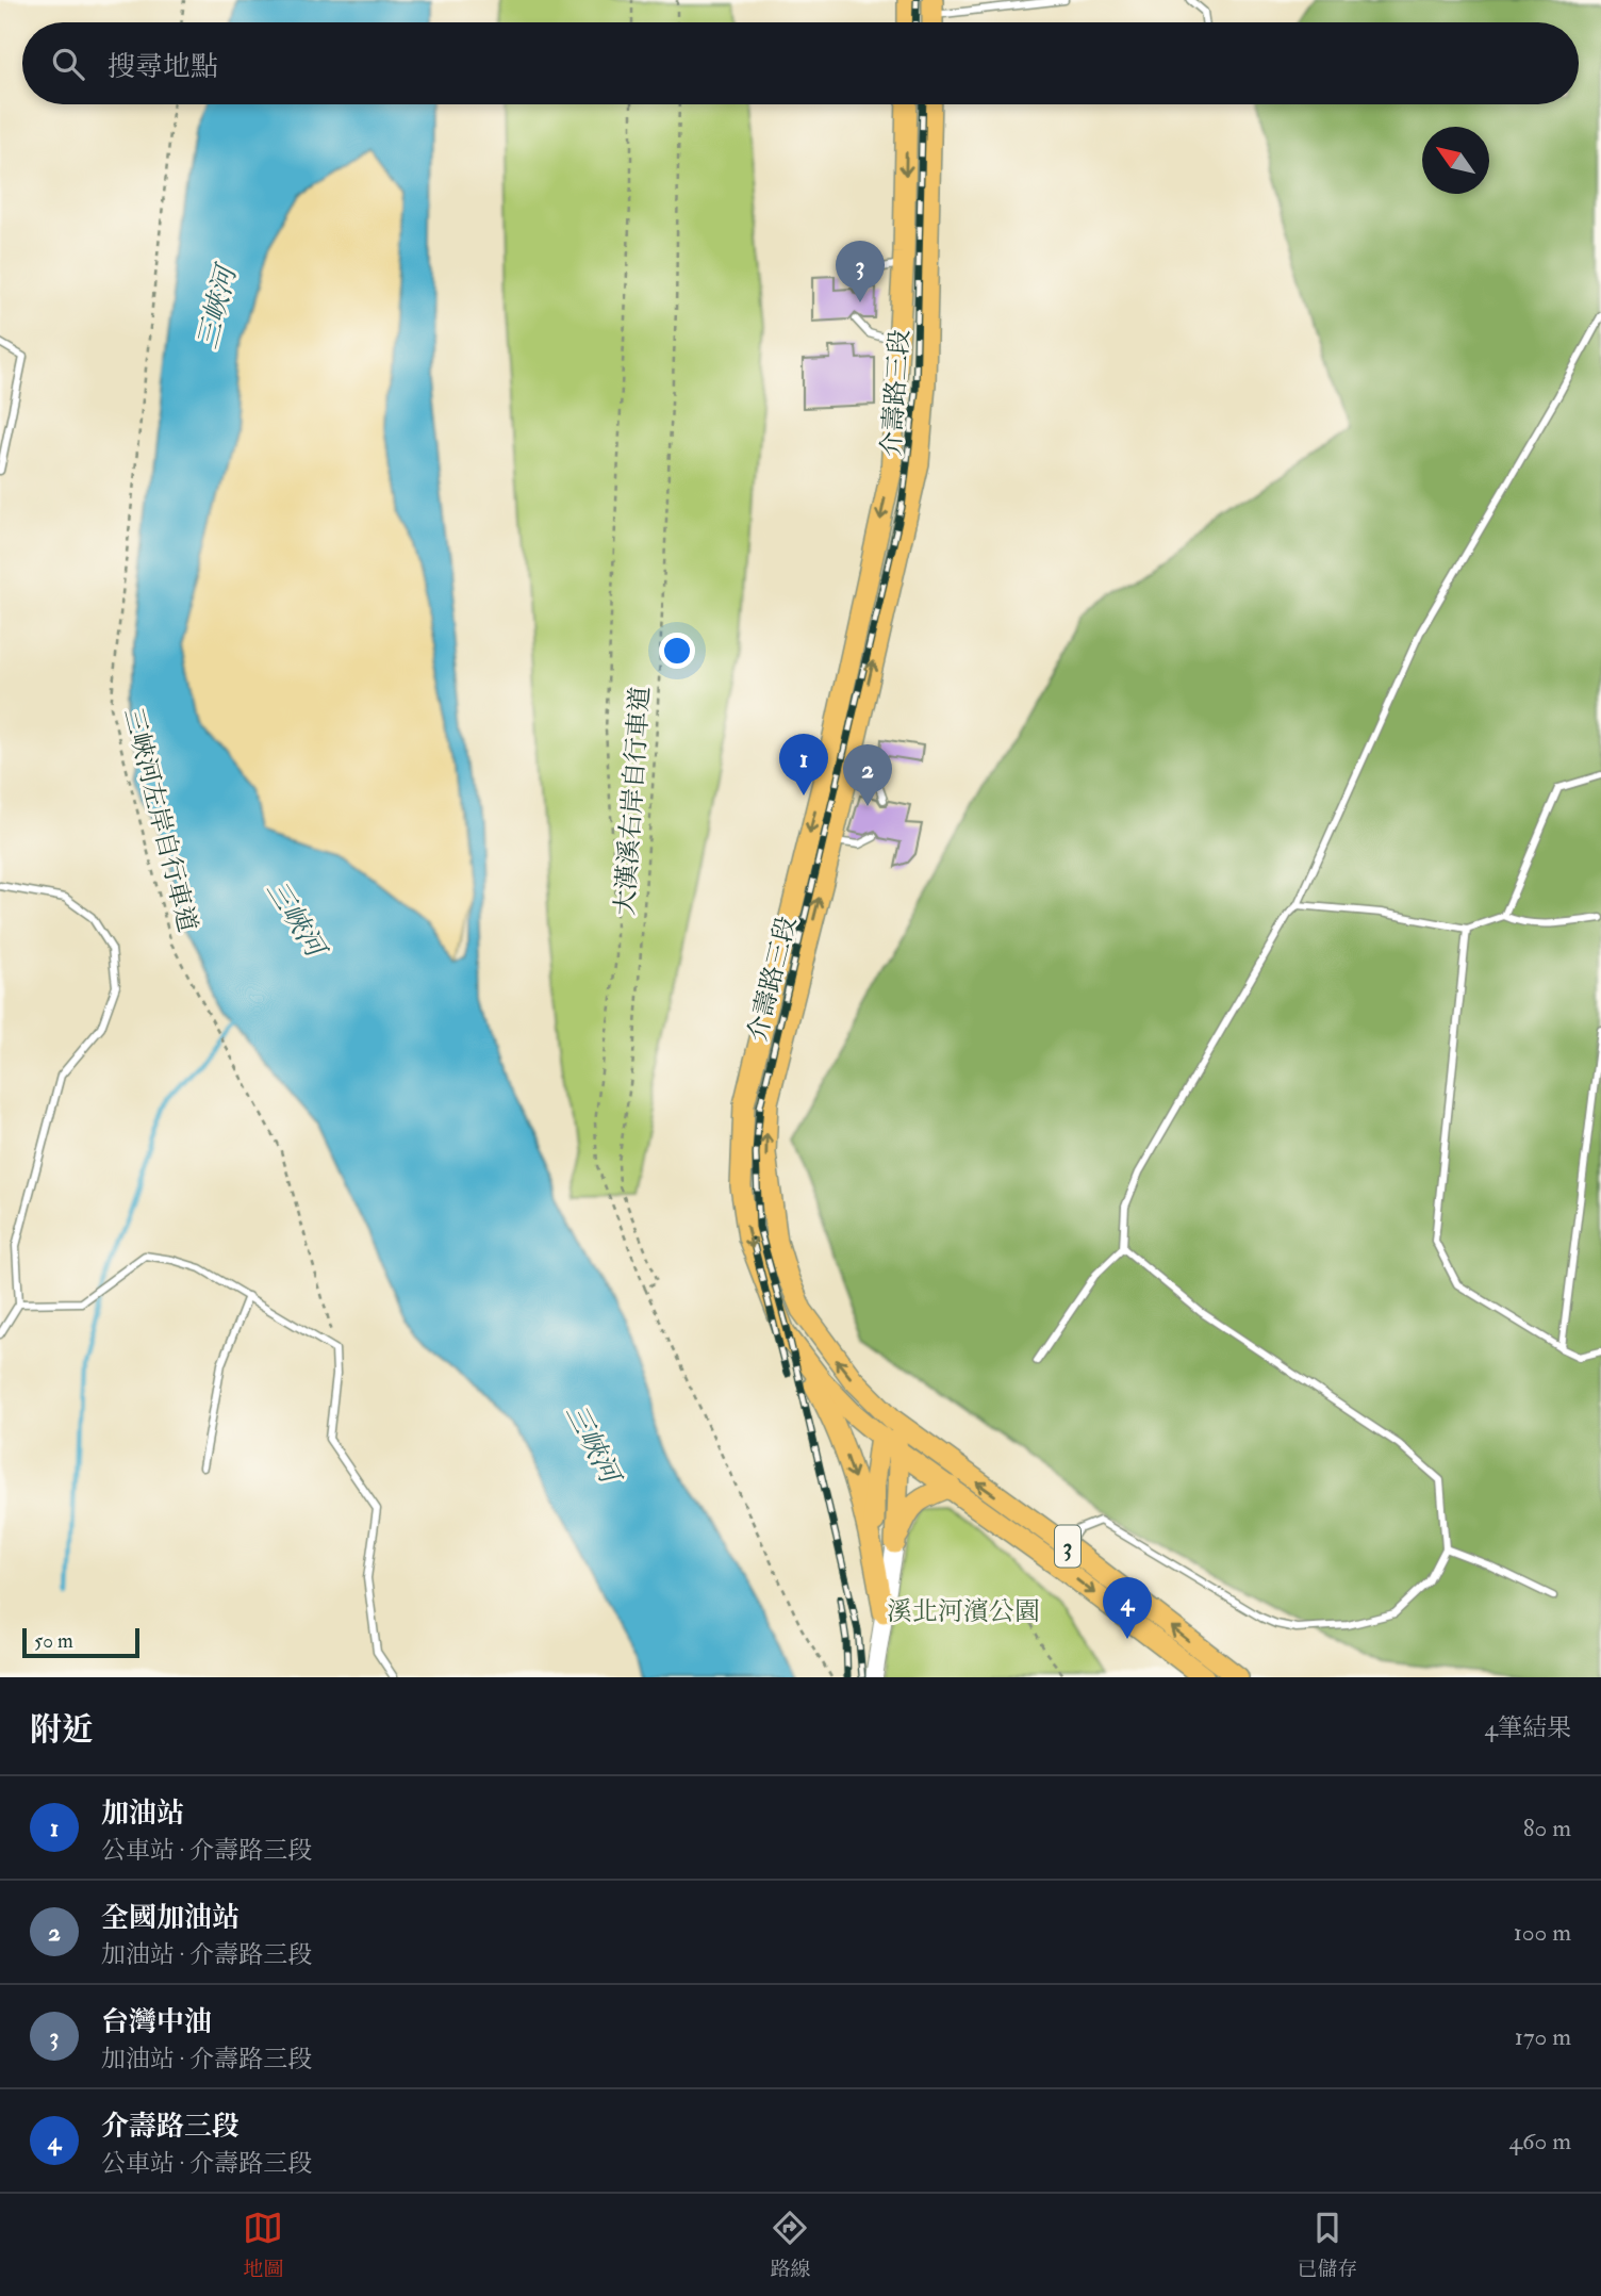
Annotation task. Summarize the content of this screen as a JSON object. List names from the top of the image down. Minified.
{"streets":{"main road":["介壽路三段","3"],"path":["大漢溪右岸自行車道","三峽河左岸自行車道"]},"water":["三峽河"],"parks":["溪北河濱公園"],"scale_bar":"50 m","north":"top left","page":{"search":"搜尋地點","pins":["3","1","2","4"],"scale":"50 m","heading":["附近","4筆結果"],"list":[{"mark":"1","name":"加油站","note":"公車站 · 介壽路三段","value":"80 m"},{"mark":"2","name":"全國加油站","note":"加油站 · 介壽路三段","value":"100 m"},{"mark":"3","name":"台灣中油","note":"加油站 · 介壽路三段","value":"170 m"},{"mark":"4","name":"介壽路三段","note":"公車站 · 介壽路三段","value":"460 m"}],"nav":["地圖","路線","已儲存"]}}
